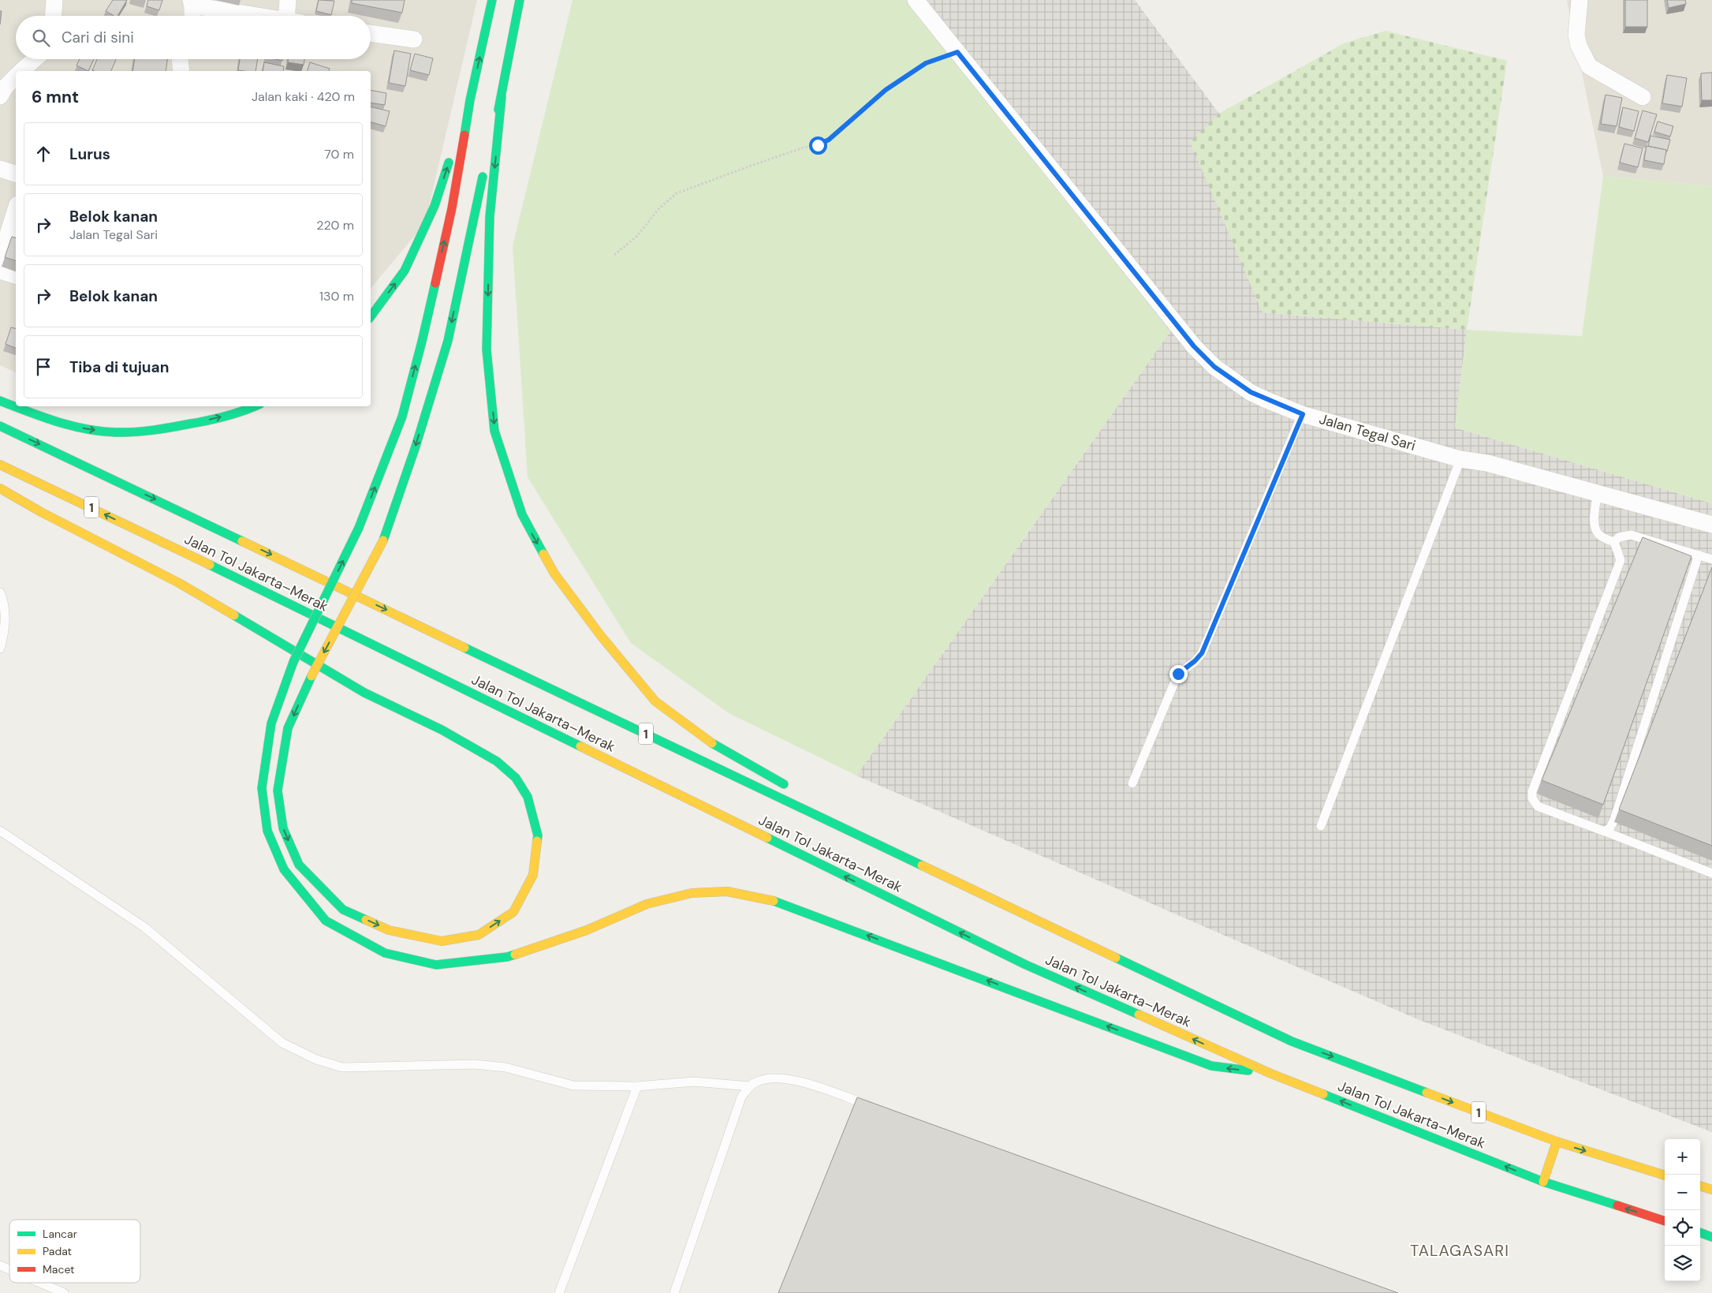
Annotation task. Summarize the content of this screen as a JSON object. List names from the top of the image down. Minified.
{"streets":{"highway":["1","Jalan Tol Jakarta–Merak"],"street":["Jalan Tegal Sari"]},"districts":["TALAGASARI"],"legend":["Lancar","Padat","Macet"],"page":{"search":"Cari di sini","heading":["6 mnt","Jalan kaki · 420 m"],"list":[["Lurus","70 m"],["Belok kanan","Jalan Tegal Sari","220 m"],["Belok kanan","130 m"],"Tiba di tujuan"],"map_buttons":["+","−"]}}
